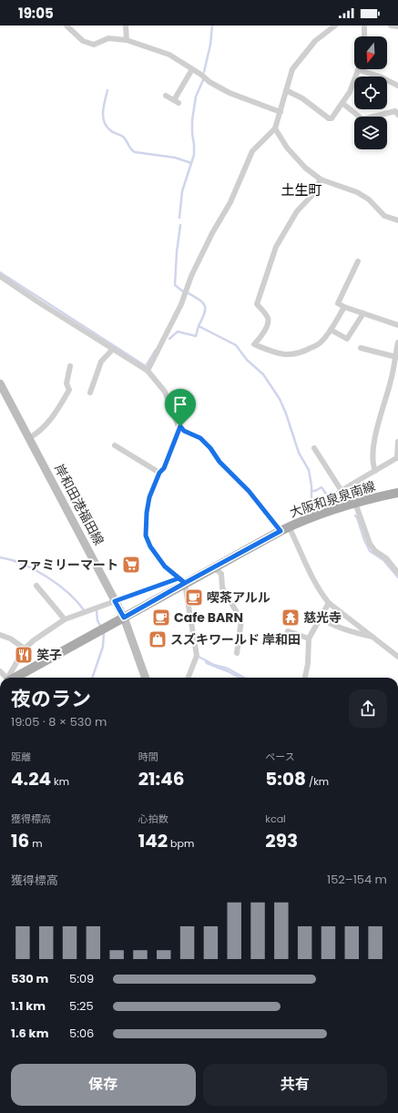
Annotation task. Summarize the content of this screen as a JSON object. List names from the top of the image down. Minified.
{"streets":{"main road":["大阪和泉泉南線"],"street":["岸和田港福田線"]},"crossings":[["大阪和泉泉南線","岸和田港福田線"]],"districts":["土生町"],"places":{"supermarket":["ファミリーマート"],"cafe":["喫茶アルル","Cafe BARN"],"temple":["慈光寺"],"shop":["スズキワールド 岸和田"],"restaurant":["笑子"]},"north":"bottom","page":{"status":"19:05","heading":["夜のラン","19:05 · 8 × 530 m"],"stats":[["距離","4.24 km"],["時間","21:46"],["ペース","5:08 /km"],["獲得標高","16 m"],["心拍数","142 bpm"],["kcal","293"]],"chart":["獲得標高","152–154 m"],"list":[{"name":"530 m","note":"5:09"},{"name":"1.1 km","note":"5:25"},{"name":"1.6 km","note":"5:06"}],"buttons":["保存","共有"]}}
